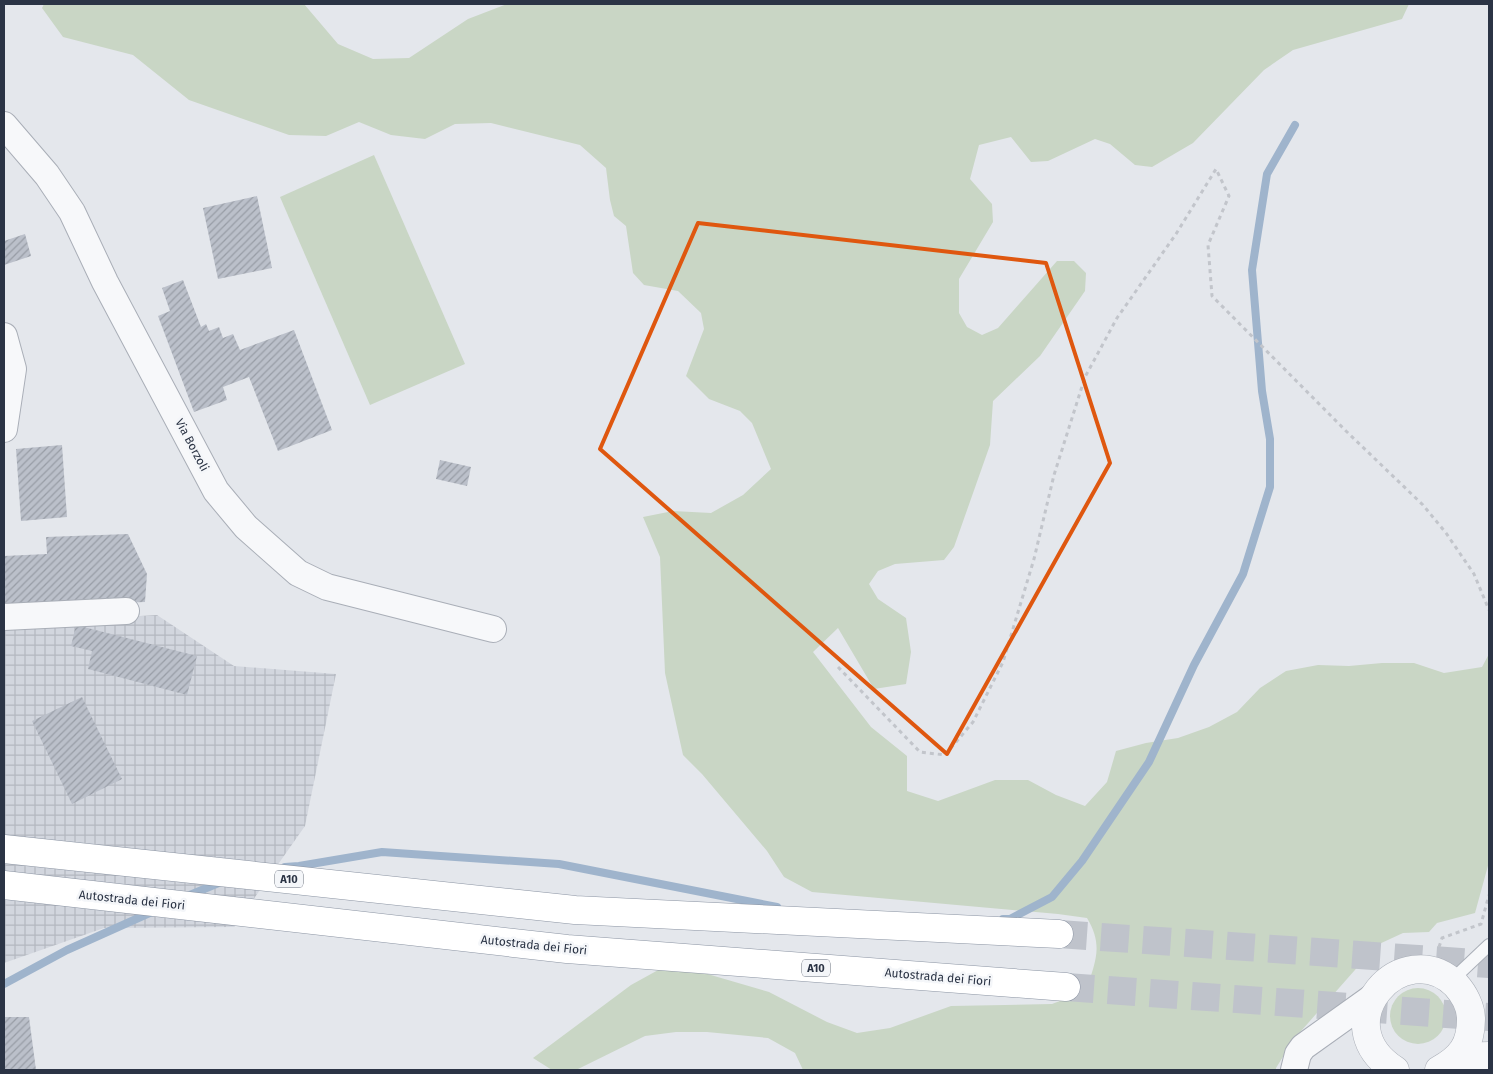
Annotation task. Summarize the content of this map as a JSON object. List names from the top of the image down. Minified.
{"streets":{"highway":["A10","Autostrada dei Fiori"],"street":["Via Borzoli"]}}
